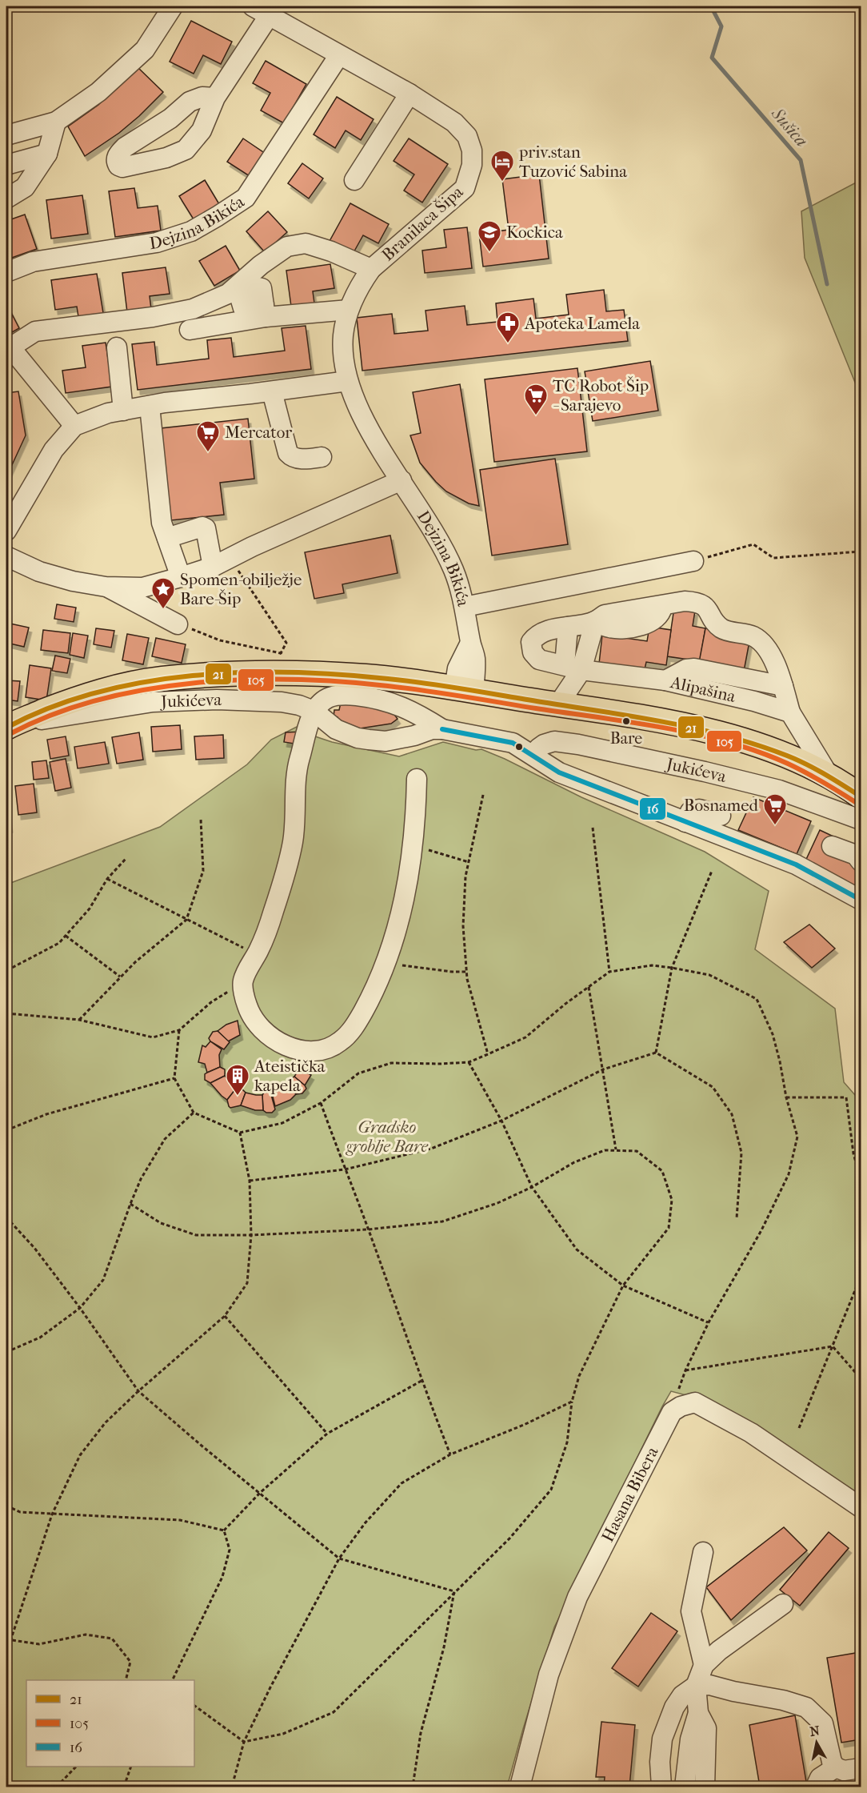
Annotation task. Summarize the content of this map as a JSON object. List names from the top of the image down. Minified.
{"streets":{"street":["Dejzina Bikića","Branilaca Šipa","Alipašina","Jukićeva","Hasana Bibera"]},"crossings":[["Dejzina Bikića","Branilaca Šipa"]],"water":["Sušica"],"parks":["Gradsko groblje Bare"],"places":{"hotel":["priv.stan Tuzović Sabina"],"school or university":["Kockica"],"pharmacy":["Apoteka Lamela"],"supermarket":["TC Robot Šip - Sarajevo","Mercator","Bosnamed"],"place":["Spomen-obilježje Bare-Šip"],"other":["Bare"],"building":["Ateistička kapela"]},"lines":["transit line 21","transit line 105","transit line 16"],"legend":["21","105","16"],"north":"top"}
